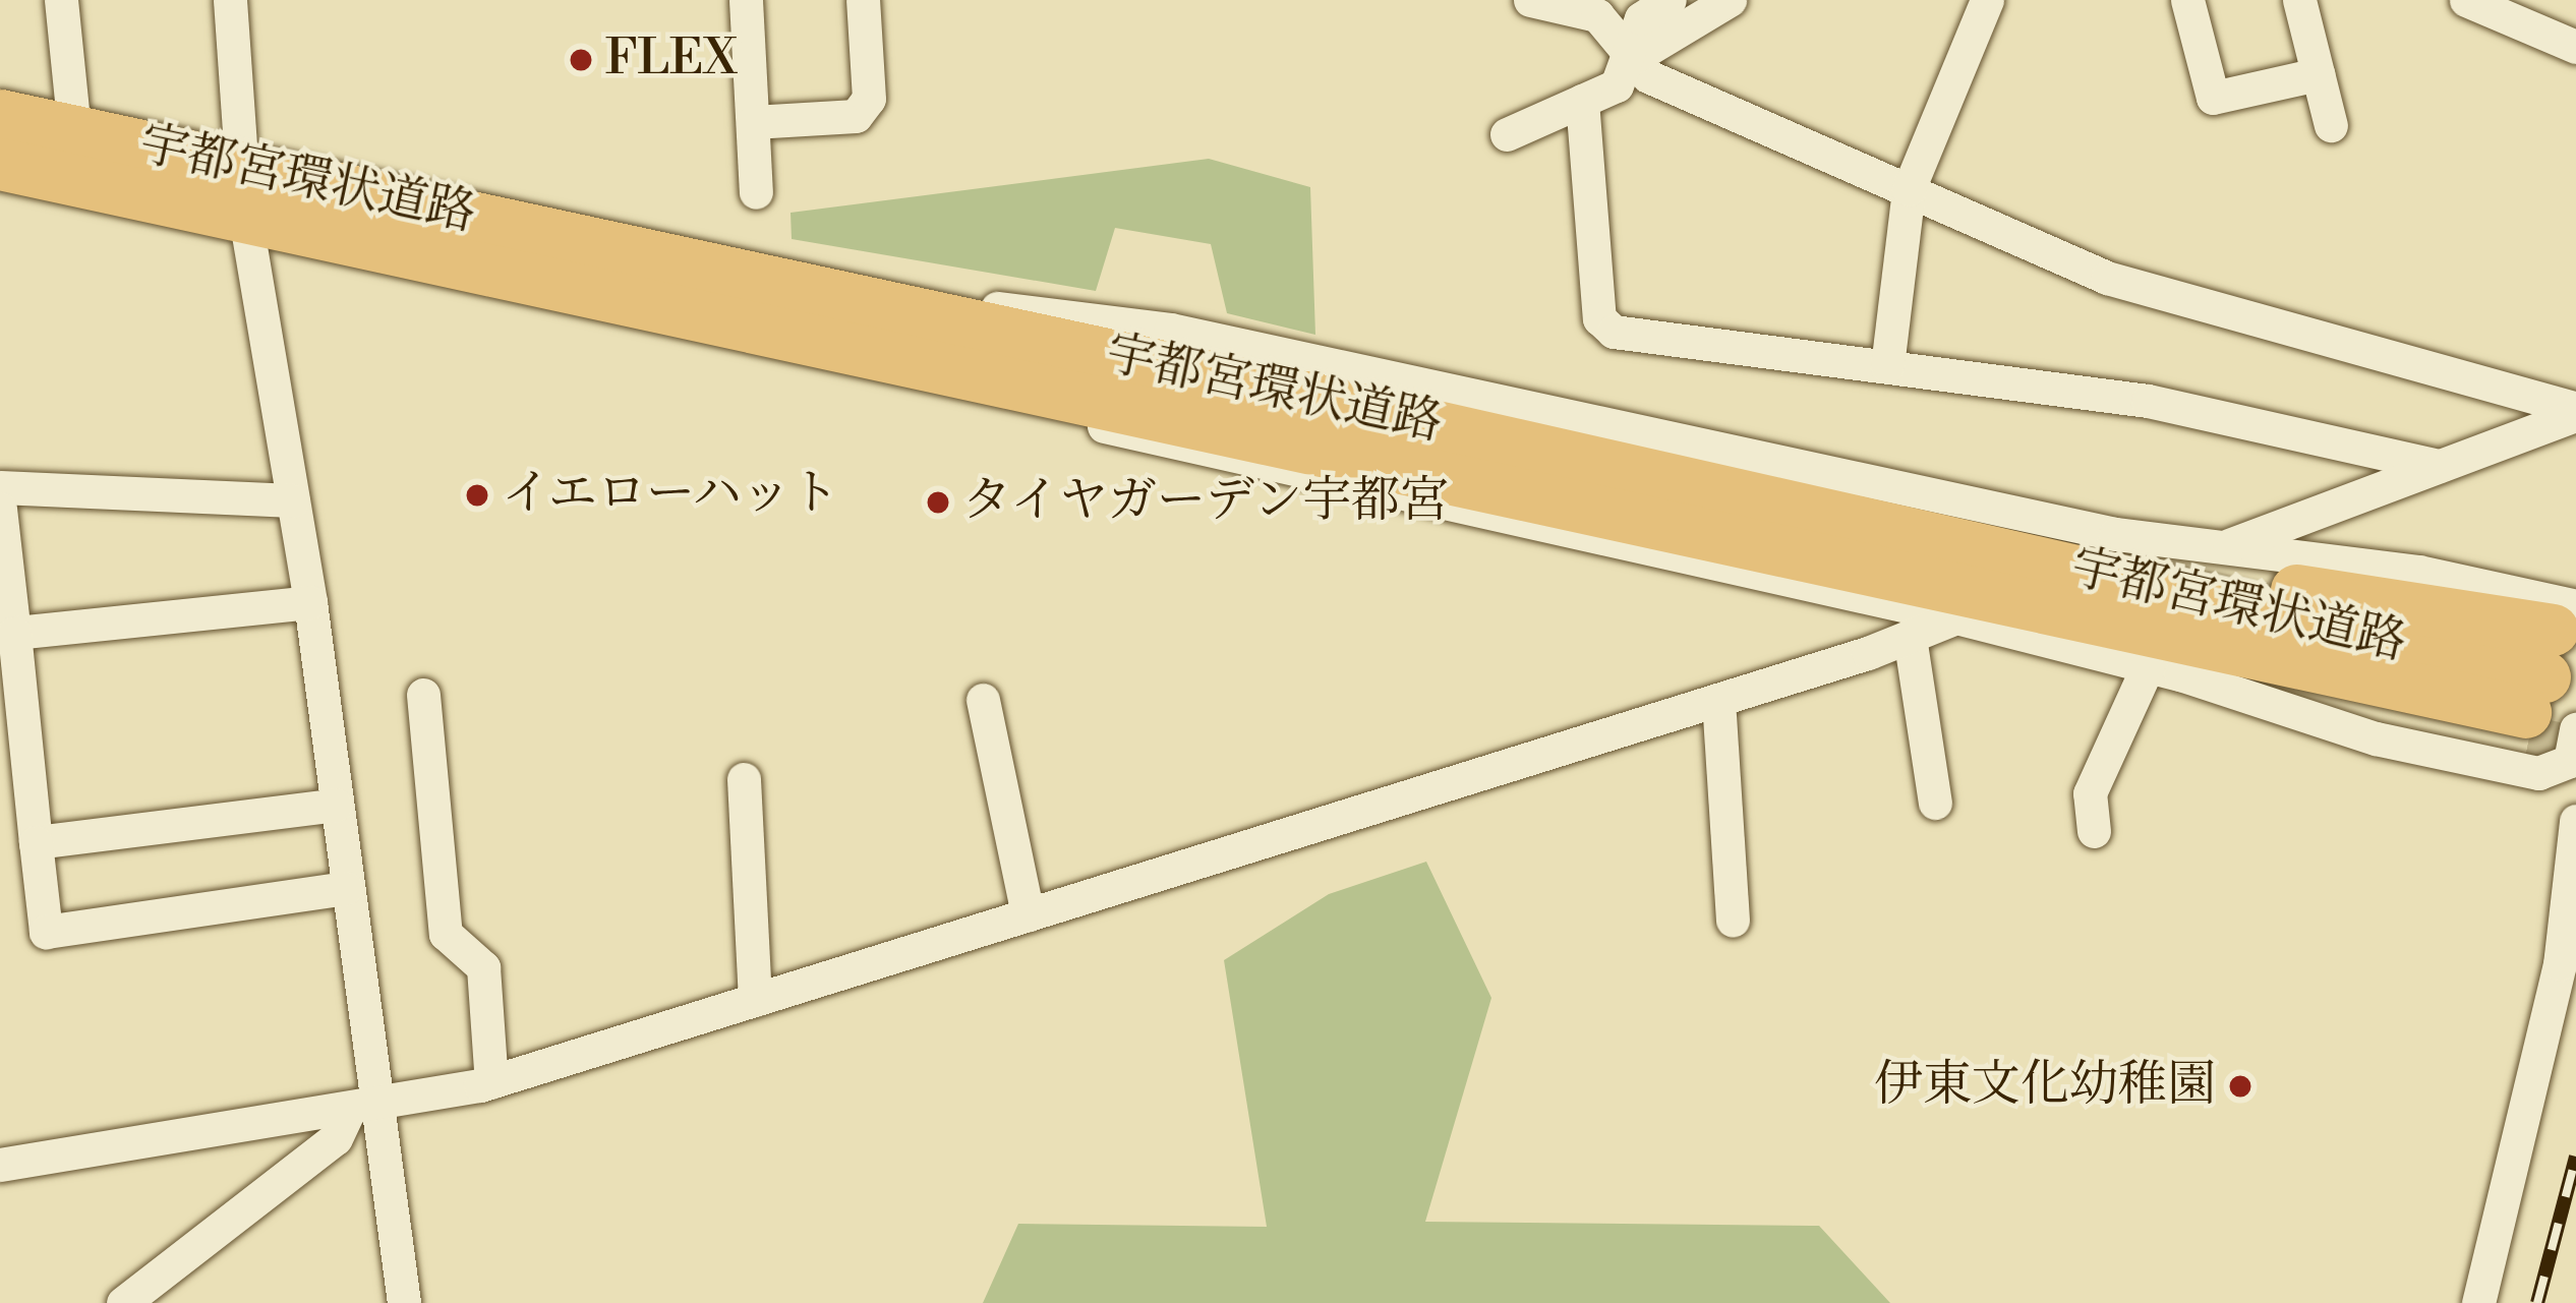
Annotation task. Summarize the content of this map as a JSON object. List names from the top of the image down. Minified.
{"streets":{"main road":["宇都宮環状道路"]},"places":["FLEX","イエローハット","タイヤガーデン宇都宮","伊東文化幼稚園"]}
